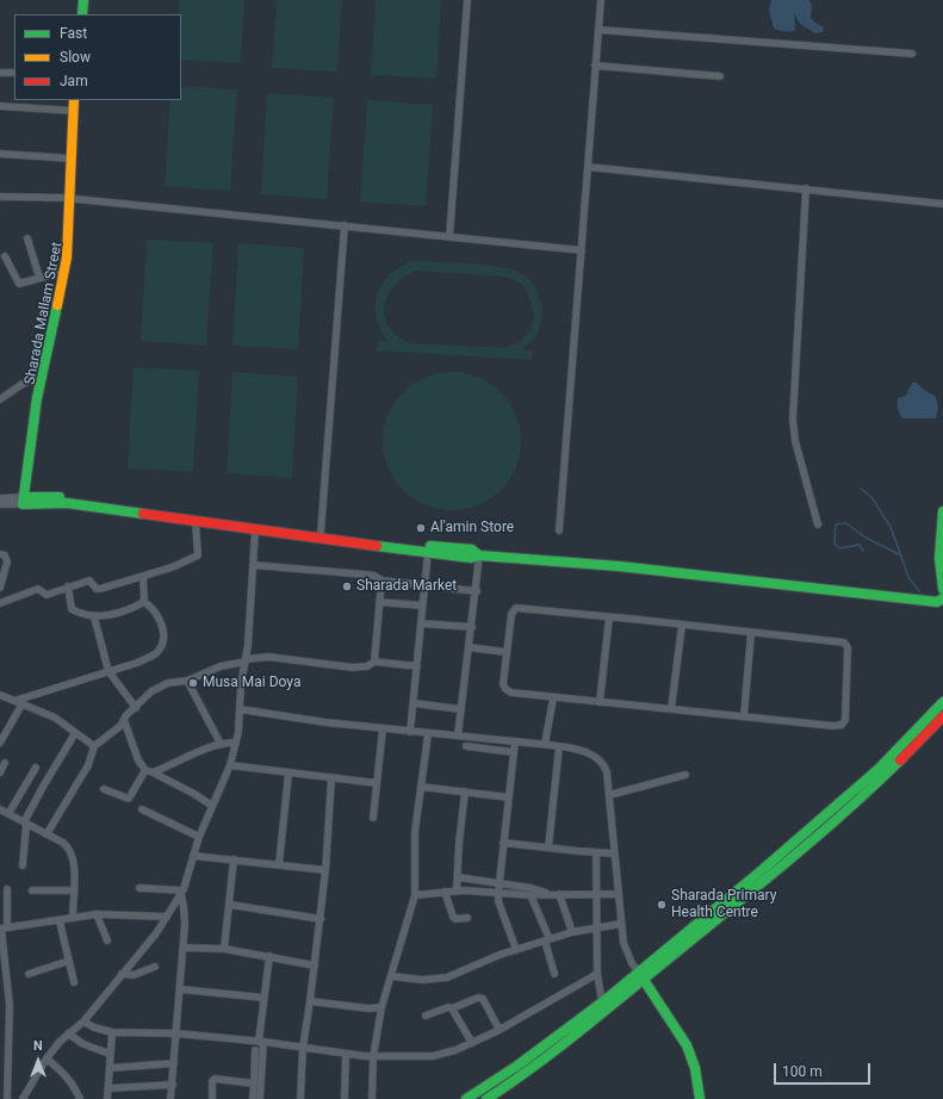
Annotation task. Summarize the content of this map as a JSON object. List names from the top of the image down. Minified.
{"streets":{"street":["Sharada Mallam Street"]},"places":["Al'amin Store","Sharada Market","Musa Mai Doya","Sharada Primary Health Centre"],"legend":["Fast","Slow","Jam"],"scale_bar":"100 m","north":"top"}
